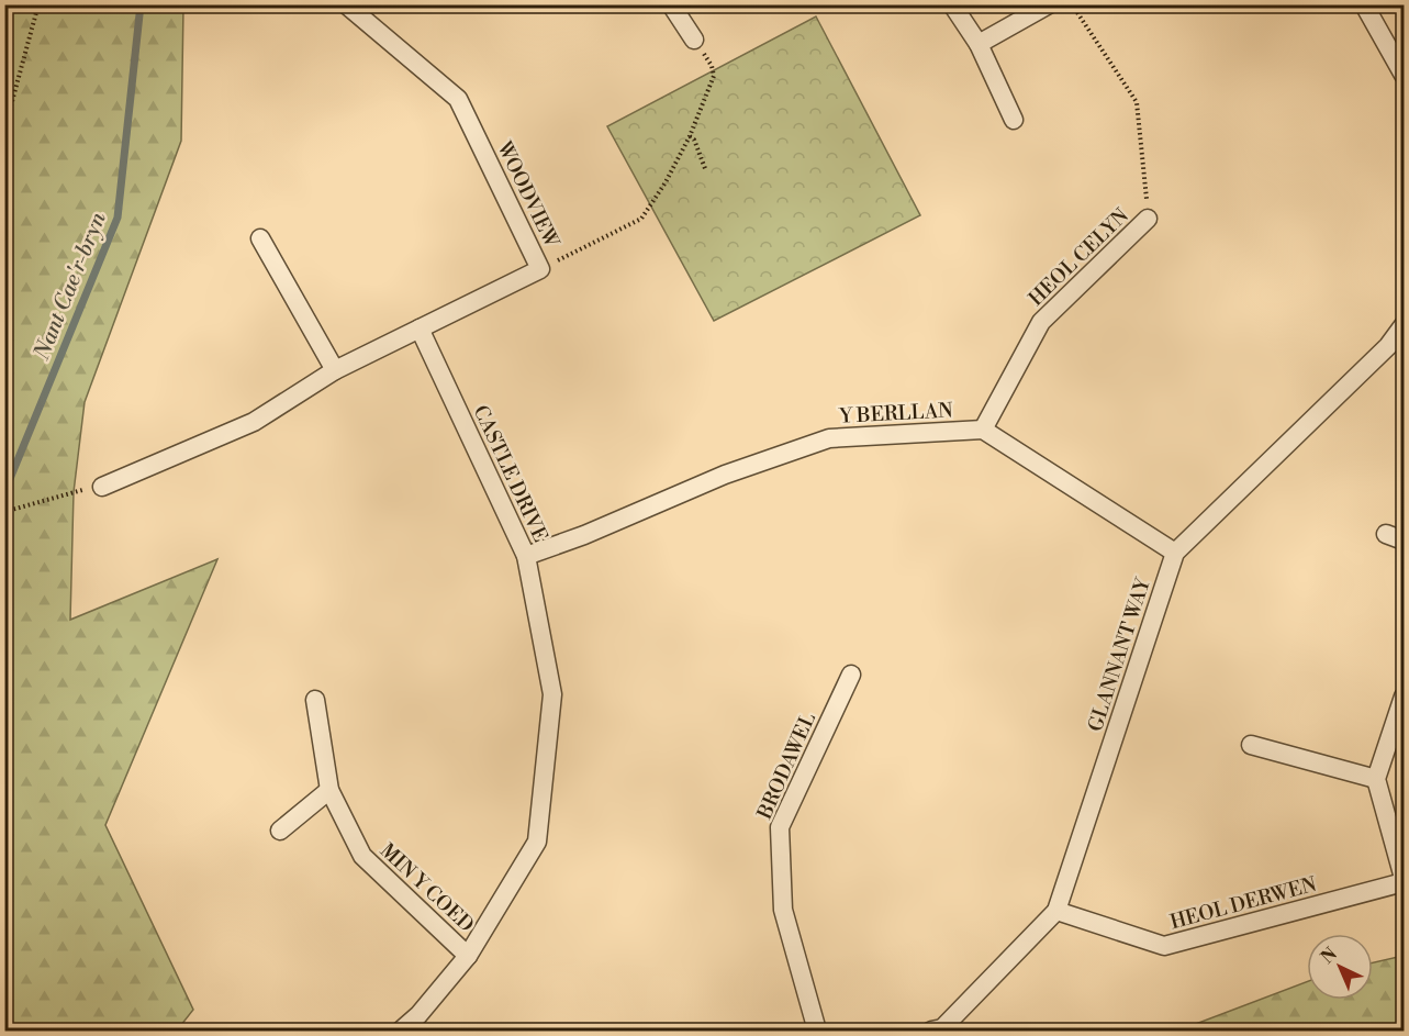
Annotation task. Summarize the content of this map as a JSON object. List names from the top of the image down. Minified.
{"streets":{"street":["WOODVIEW","HEOL CELYN","Y BERLLAN","CASTLE DRIVE","GLANNANT WAY","BRODAWEL","MIN Y COED","HEOL DERWEN"]},"crossings":[["WOODVIEW","CASTLE DRIVE"],["HEOL CELYN","Y BERLLAN"],["Y BERLLAN","CASTLE DRIVE"],["CASTLE DRIVE","MIN Y COED"],["GLANNANT WAY","HEOL DERWEN"]],"water":["Nant Cae'r-bryn"],"north":"top left"}
